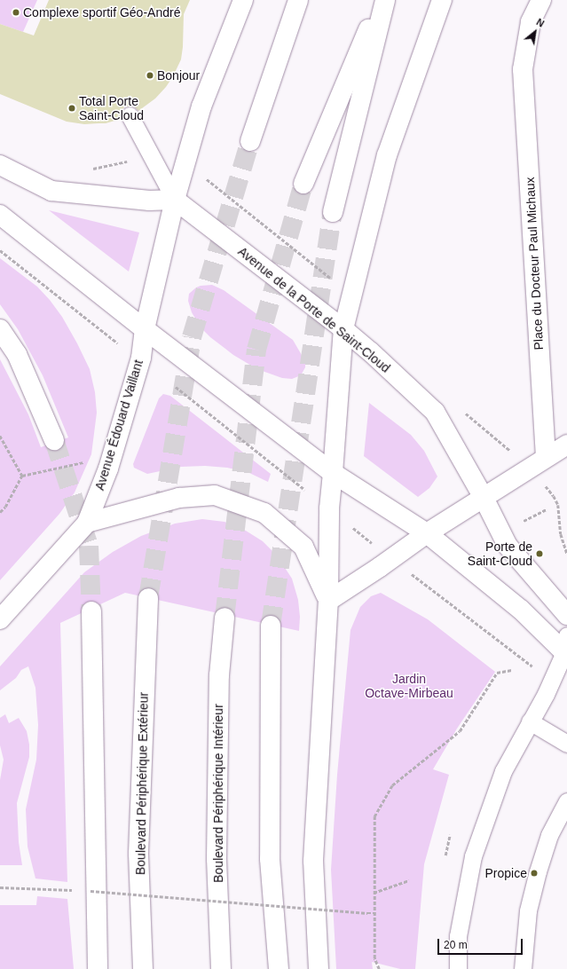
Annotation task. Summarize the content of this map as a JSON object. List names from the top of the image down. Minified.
{"streets":{"main road":["Place du Docteur Paul Michaux","Avenue de la Porte de Saint-Cloud","Avenue Édouard Vaillant","Boulevard Périphérique Extérieur","Boulevard Périphérique Intérieur"]},"crossings":[["Avenue de la Porte de Saint-Cloud","Avenue Édouard Vaillant"]],"parks":["Jardin Octave-Mirbeau"],"places":["Complexe sportif Géo-André","Bonjour","Total Porte Saint-Cloud","Porte de Saint-Cloud","Propice"],"scale_bar":"20 m","north":"top right"}
